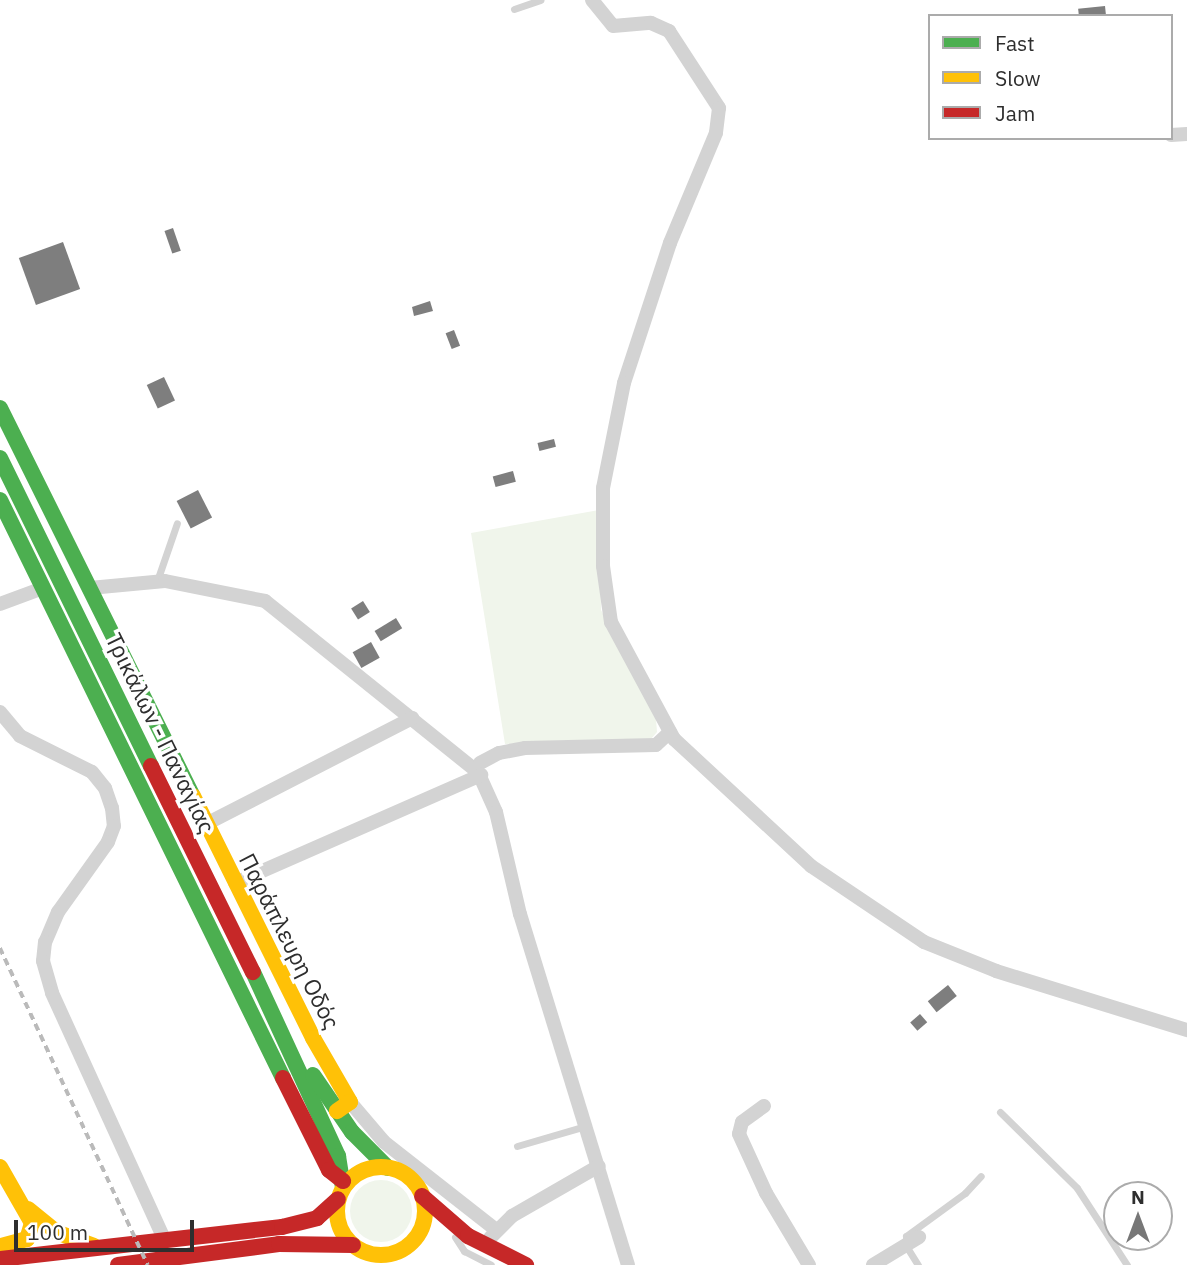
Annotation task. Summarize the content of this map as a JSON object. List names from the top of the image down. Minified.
{"streets":{"main road":["Τρικάλων - Παναγίας","Παράπλευρη Οδός"]},"crossings":[["Τρικάλων - Παναγίας","Παράπλευρη Οδός"]],"legend":["Fast","Slow","Jam"],"scale_bar":"100 m","north":"top"}
